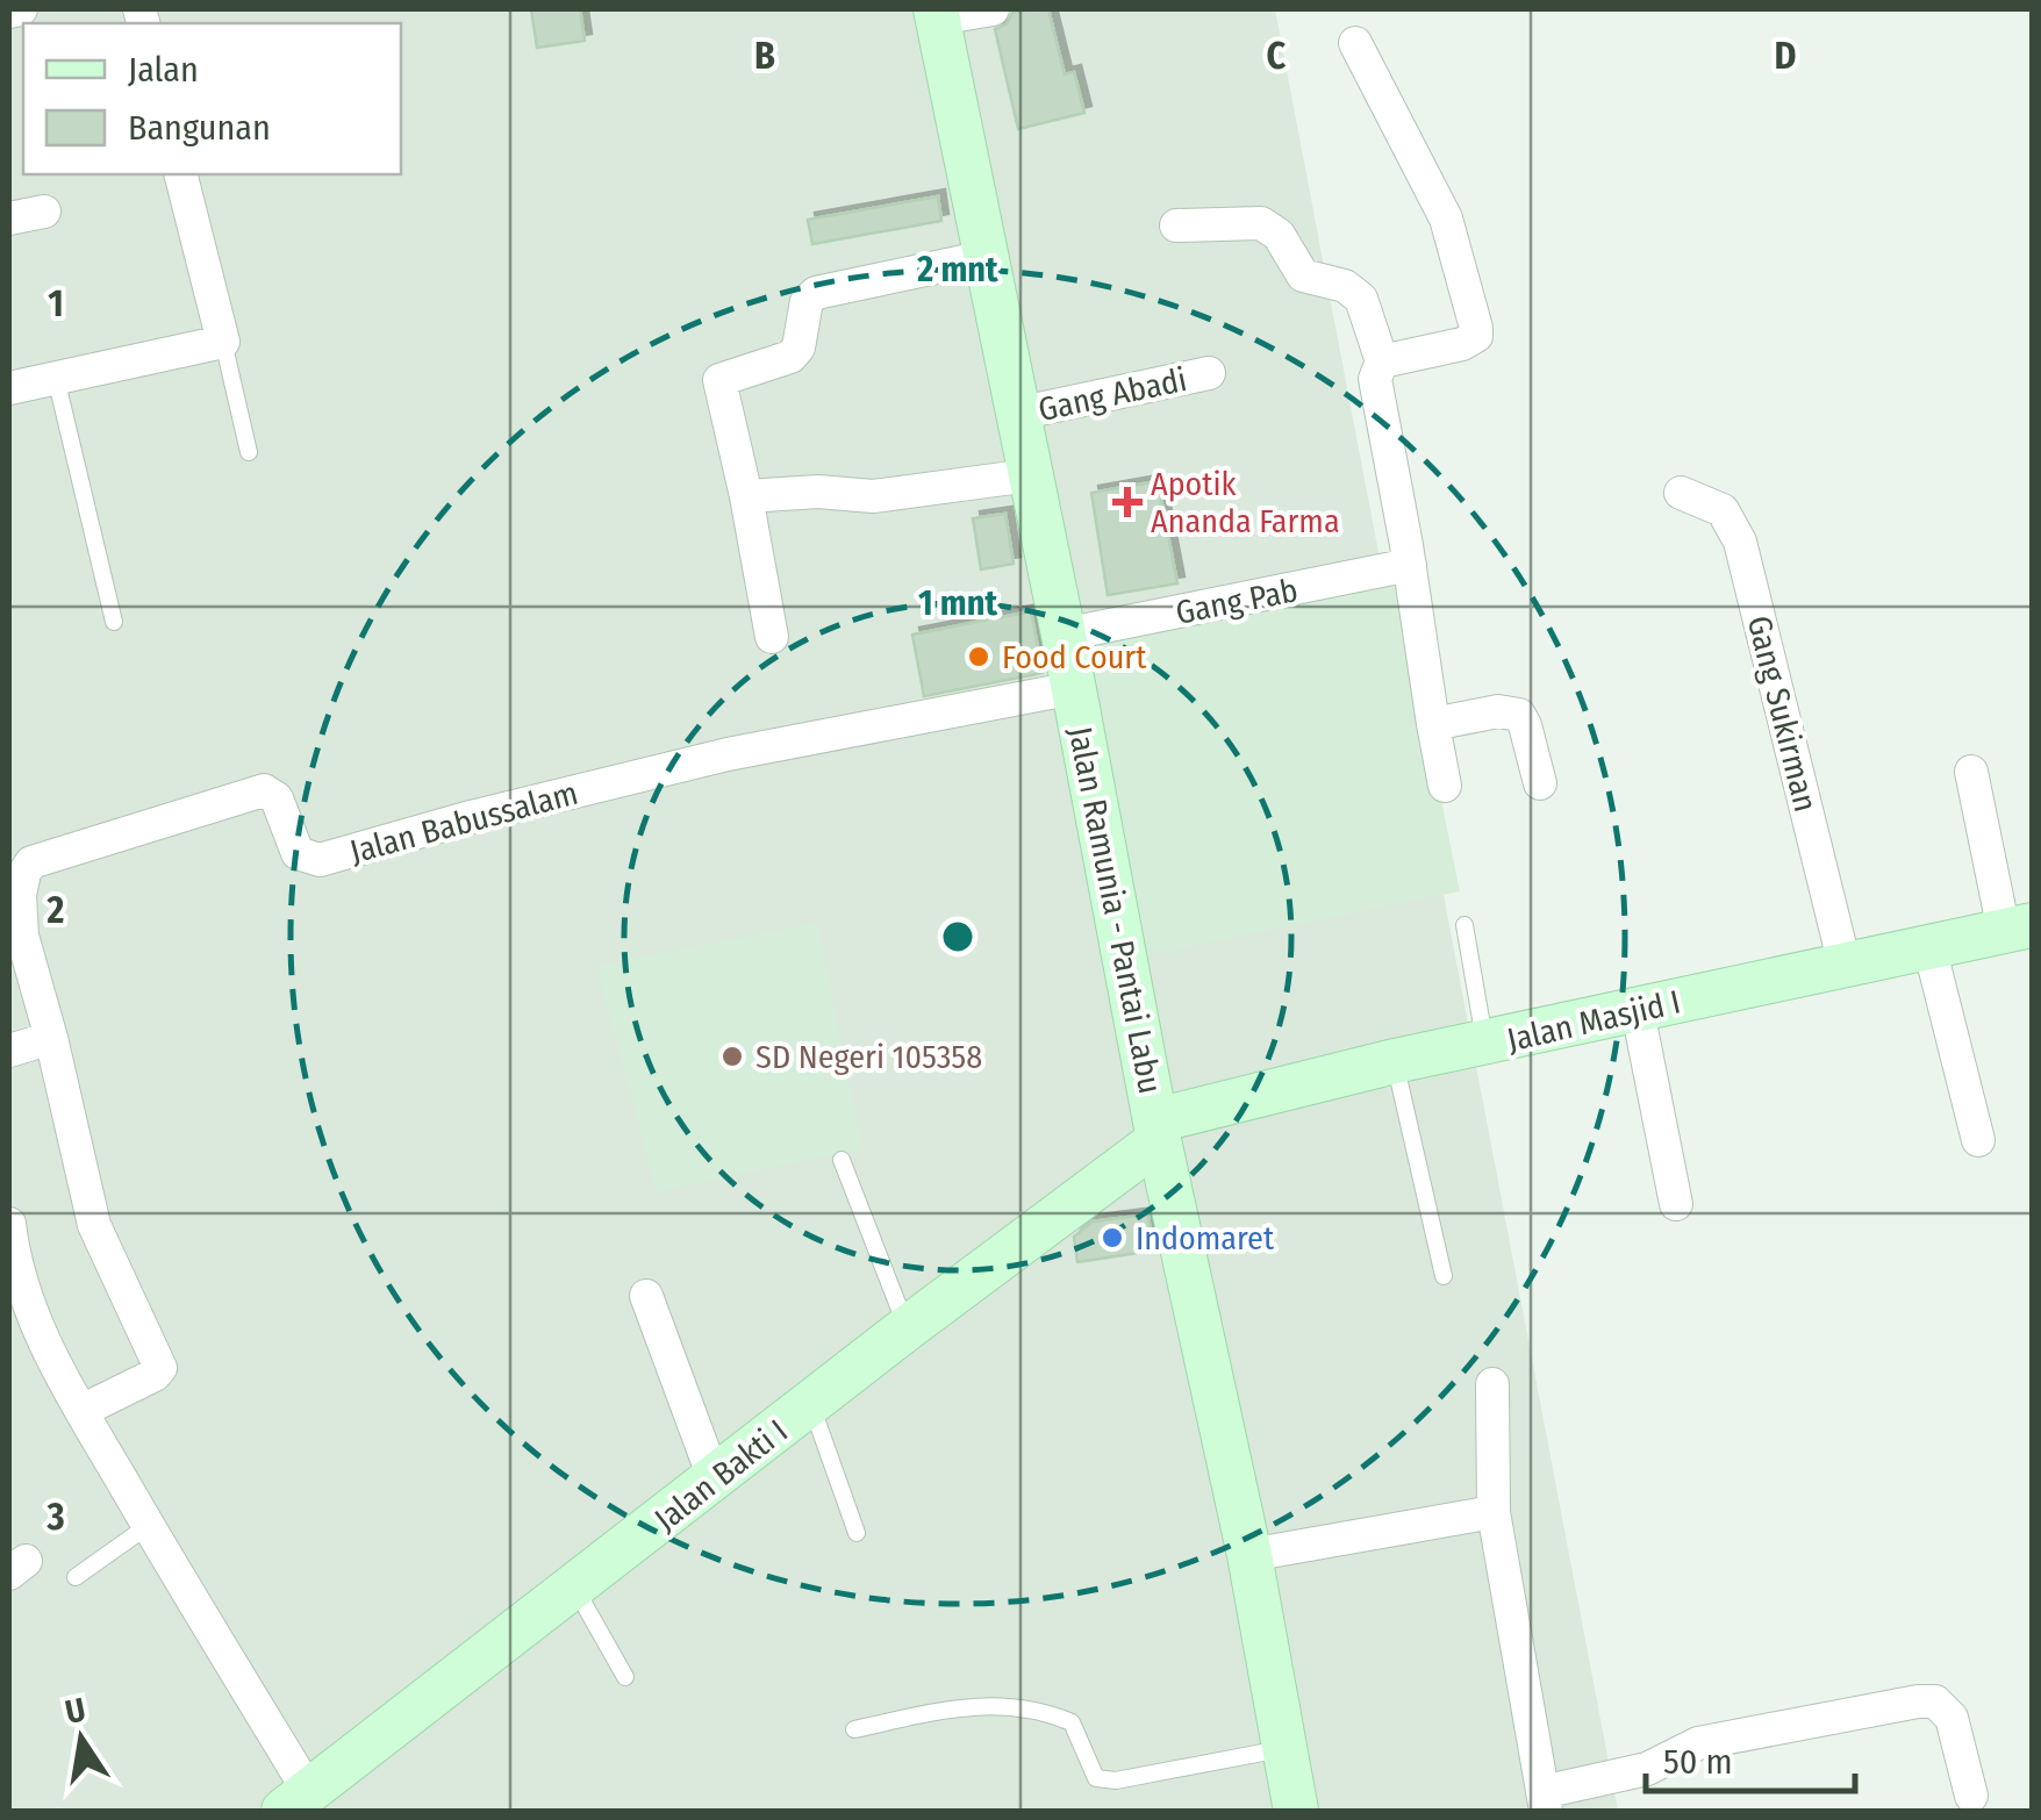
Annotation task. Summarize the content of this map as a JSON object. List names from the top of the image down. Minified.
{"streets":{"main road":["Jalan Ramunia - Pantai Labu","Jalan Masjid I","Jalan Bakti I"],"street":["Gang Abadi","Gang Pab","Gang Sukirman","Jalan Babussalam"]},"crossings":[["Gang Abadi","Jalan Ramunia - Pantai Labu"],["Gang Pab","Jalan Ramunia - Pantai Labu"],["Gang Sukirman","Jalan Masjid I"],["Jalan Babussalam","Jalan Ramunia - Pantai Labu"],["Jalan Ramunia - Pantai Labu","Jalan Masjid I"],["Jalan Ramunia - Pantai Labu","Jalan Bakti I"],["Jalan Masjid I","Jalan Bakti I"]],"places":{"health":["Apotik Ananda Farma"],"other":["Food Court","SD Negeri 105358","Indomaret"]},"legend":["Jalan","Bangunan"],"scale_bar":"50 m","north":"top","grid":{"columns":["B","C","D"],"rows":["1","2","3"]},"rings":["2 mnt","1 mnt"]}
